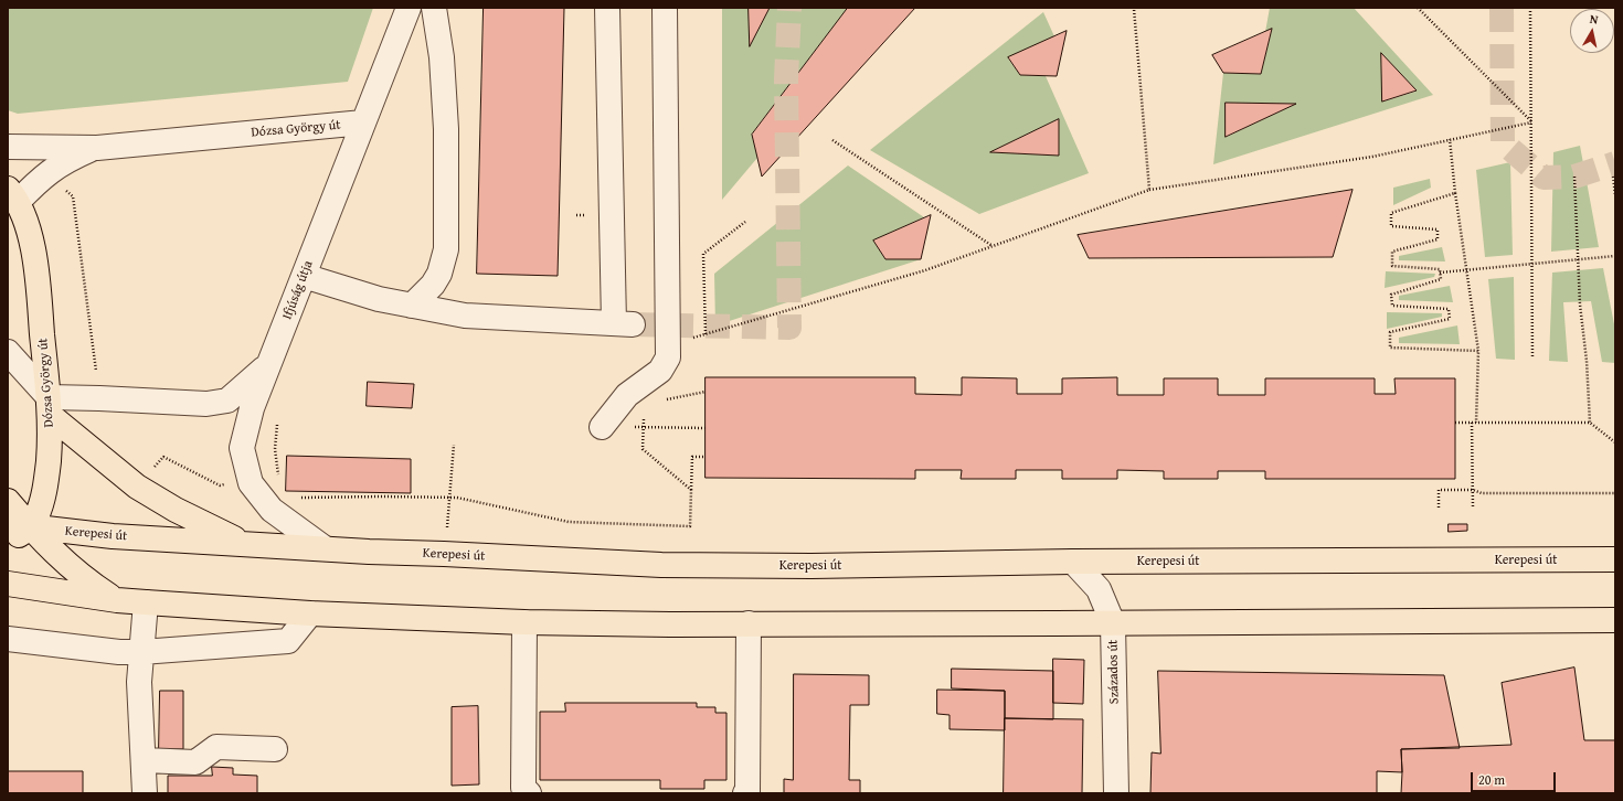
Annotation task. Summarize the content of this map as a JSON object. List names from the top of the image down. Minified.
{"streets":{"main road":["Dózsa György út","Kerepesi út"],"street":["Ifjúság útja","Százados út"]},"crossings":[["Dózsa György út","Ifjúság útja"],["Dózsa György út","Kerepesi út"],["Ifjúság útja","Kerepesi út"],["Kerepesi út","Százados út"]],"scale_bar":"20 m","north":"top"}
